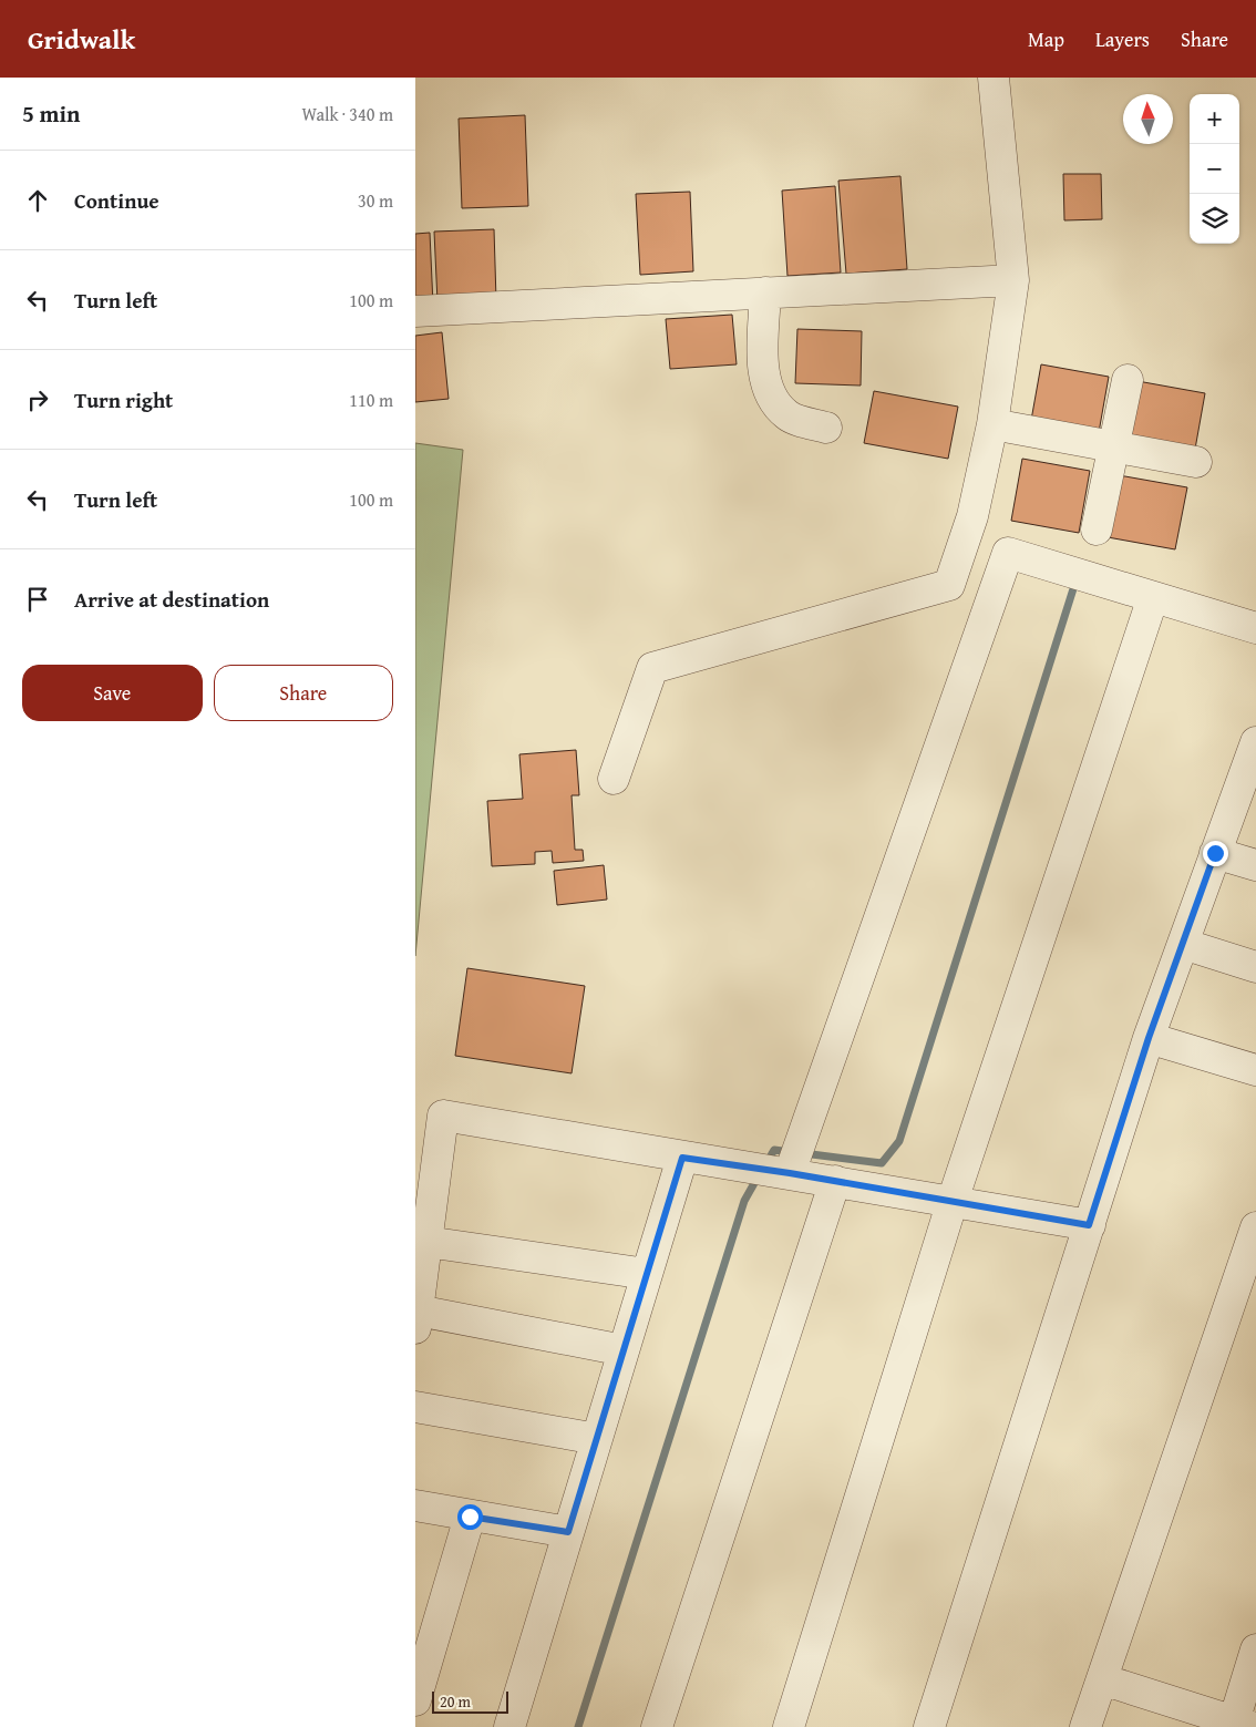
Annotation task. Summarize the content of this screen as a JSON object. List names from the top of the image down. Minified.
{"scale_bar":"20 m","north":"top","page":{"header":"Gridwalk","nav":["Map","Layers","Share"],"heading":["5 min","Walk · 340 m"],"map_buttons":["+","−"],"list":[["Continue","30 m"],["Turn left","100 m"],["Turn right","110 m"],["Turn left","100 m"],"Arrive at destination"],"buttons":["Save","Share"],"scale":"20 m"}}
